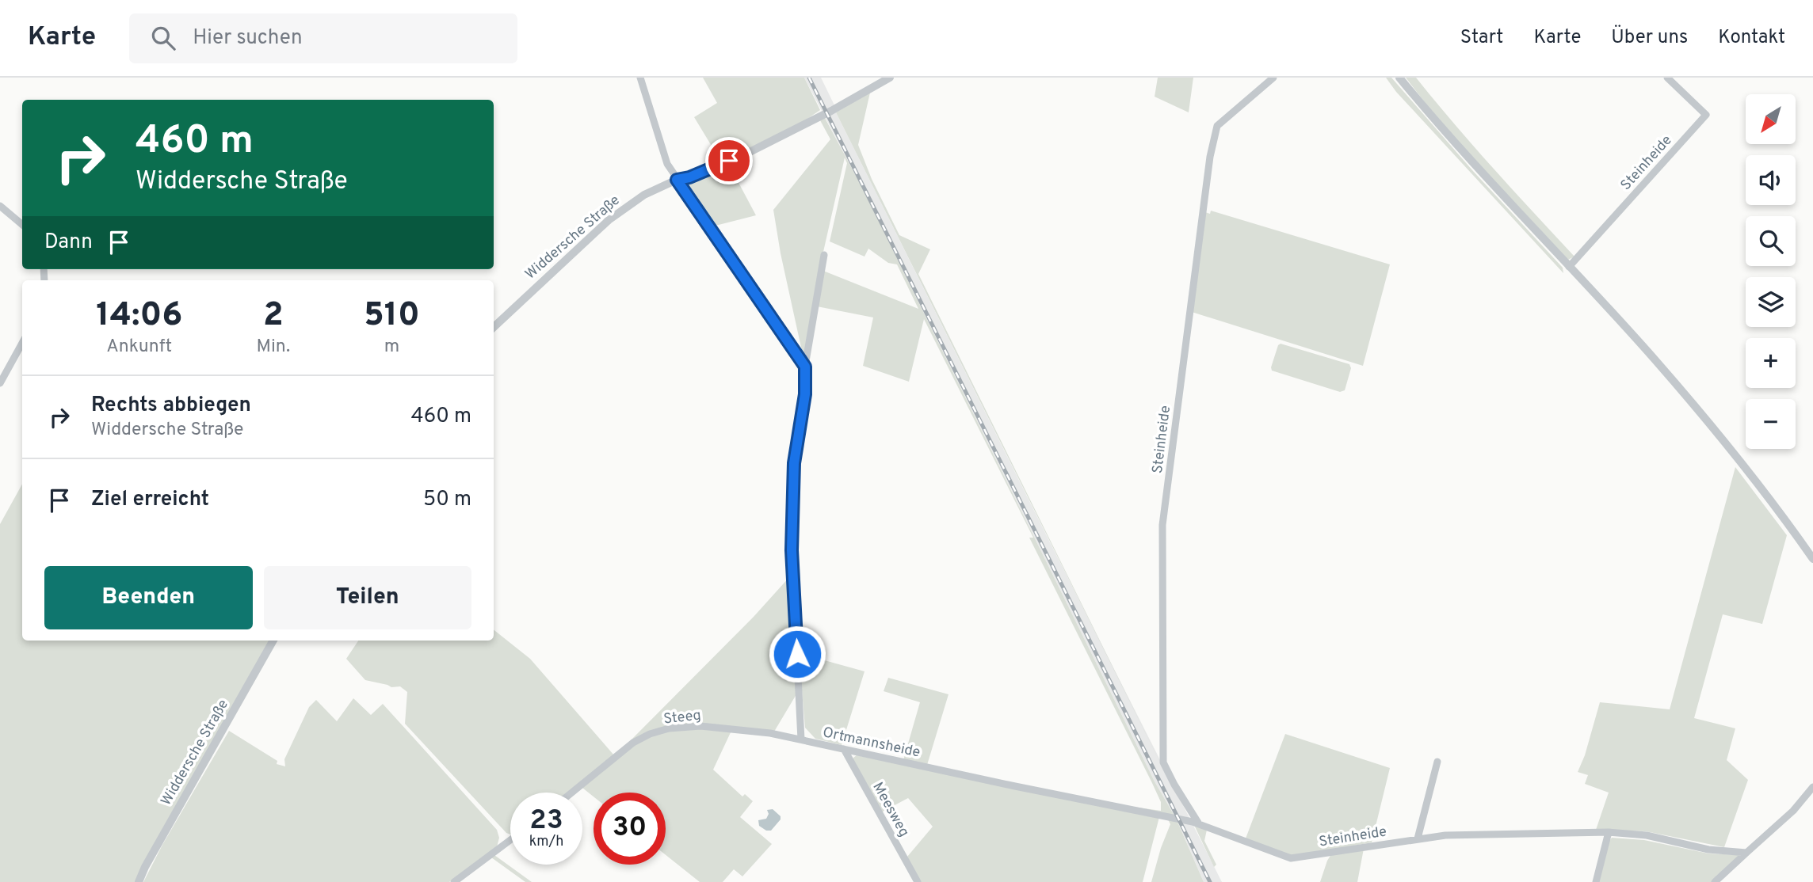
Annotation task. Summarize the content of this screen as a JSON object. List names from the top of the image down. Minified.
{"streets":{"street":["Steinheide","Widdersche Straße","Steeg","Ortmannsheide","Meesweg"]},"crossings":[["Steinheide","Ortmannsheide"],["Steeg","Ortmannsheide"],["Ortmannsheide","Meesweg"]],"north":"bottom left","page":{"header":"Karte","search":"Hier suchen","nav":["Start","Karte","Über uns","Kontakt"],"map_buttons":["+","−"],"turn":["460 m","Widdersche Straße"],"then":"Dann","eta":["14:06","Ankunft","2","Min.","510","m"],"list":[{"name":"Rechts abbiegen","note":"Widdersche Straße","value":"460 m"},{"name":"Ziel erreicht","value":"50 m"}],"buttons":["Beenden","Teilen"],"speed":"23 km/h","limit":"30"}}
